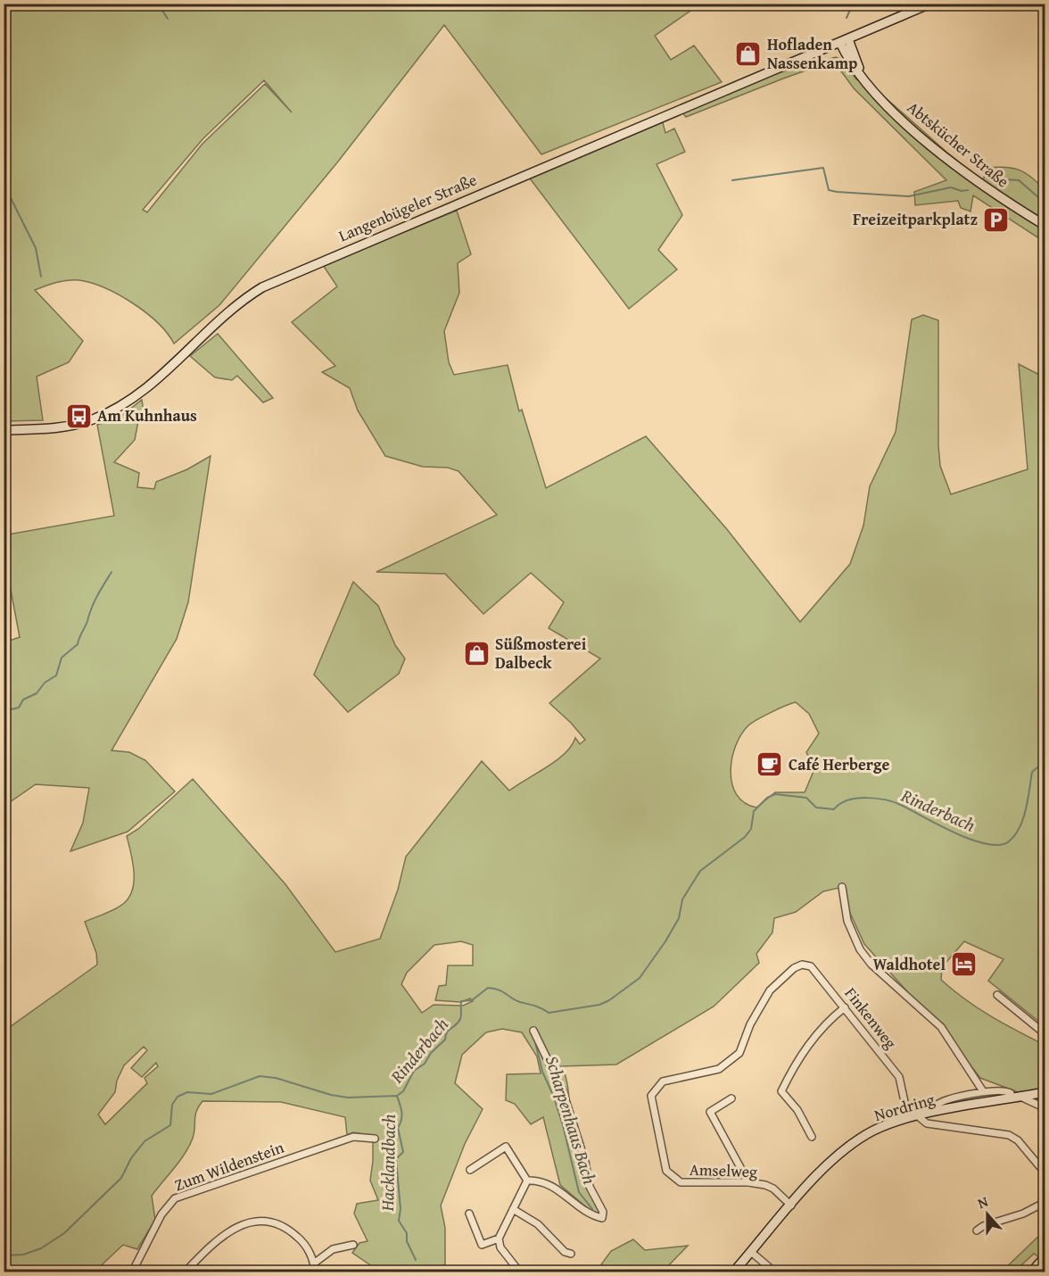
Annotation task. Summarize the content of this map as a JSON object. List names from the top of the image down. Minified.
{"streets":{"main road":["Abtskücher Straße","Langenbügeler Straße","Nordring"],"street":["Finkenweg","Zum Wildenstein","Amselweg"]},"crossings":[["Abtskücher Straße","Langenbügeler Straße"],["Finkenweg","Nordring"],["Finkenweg","Amselweg"],["Nordring","Amselweg"]],"water":["Rinderbach","Scharpenhaus Bach","Hacklandbach"],"places":{"shop":["Hofladen Nassenkamp","Süßmosterei Dalbeck"],"parking":["Freizeitparkplatz"],"bus stop":["Am Kuhnhaus"],"cafe":["Café Herberge"],"hotel":["Waldhotel"]},"north":"top"}
